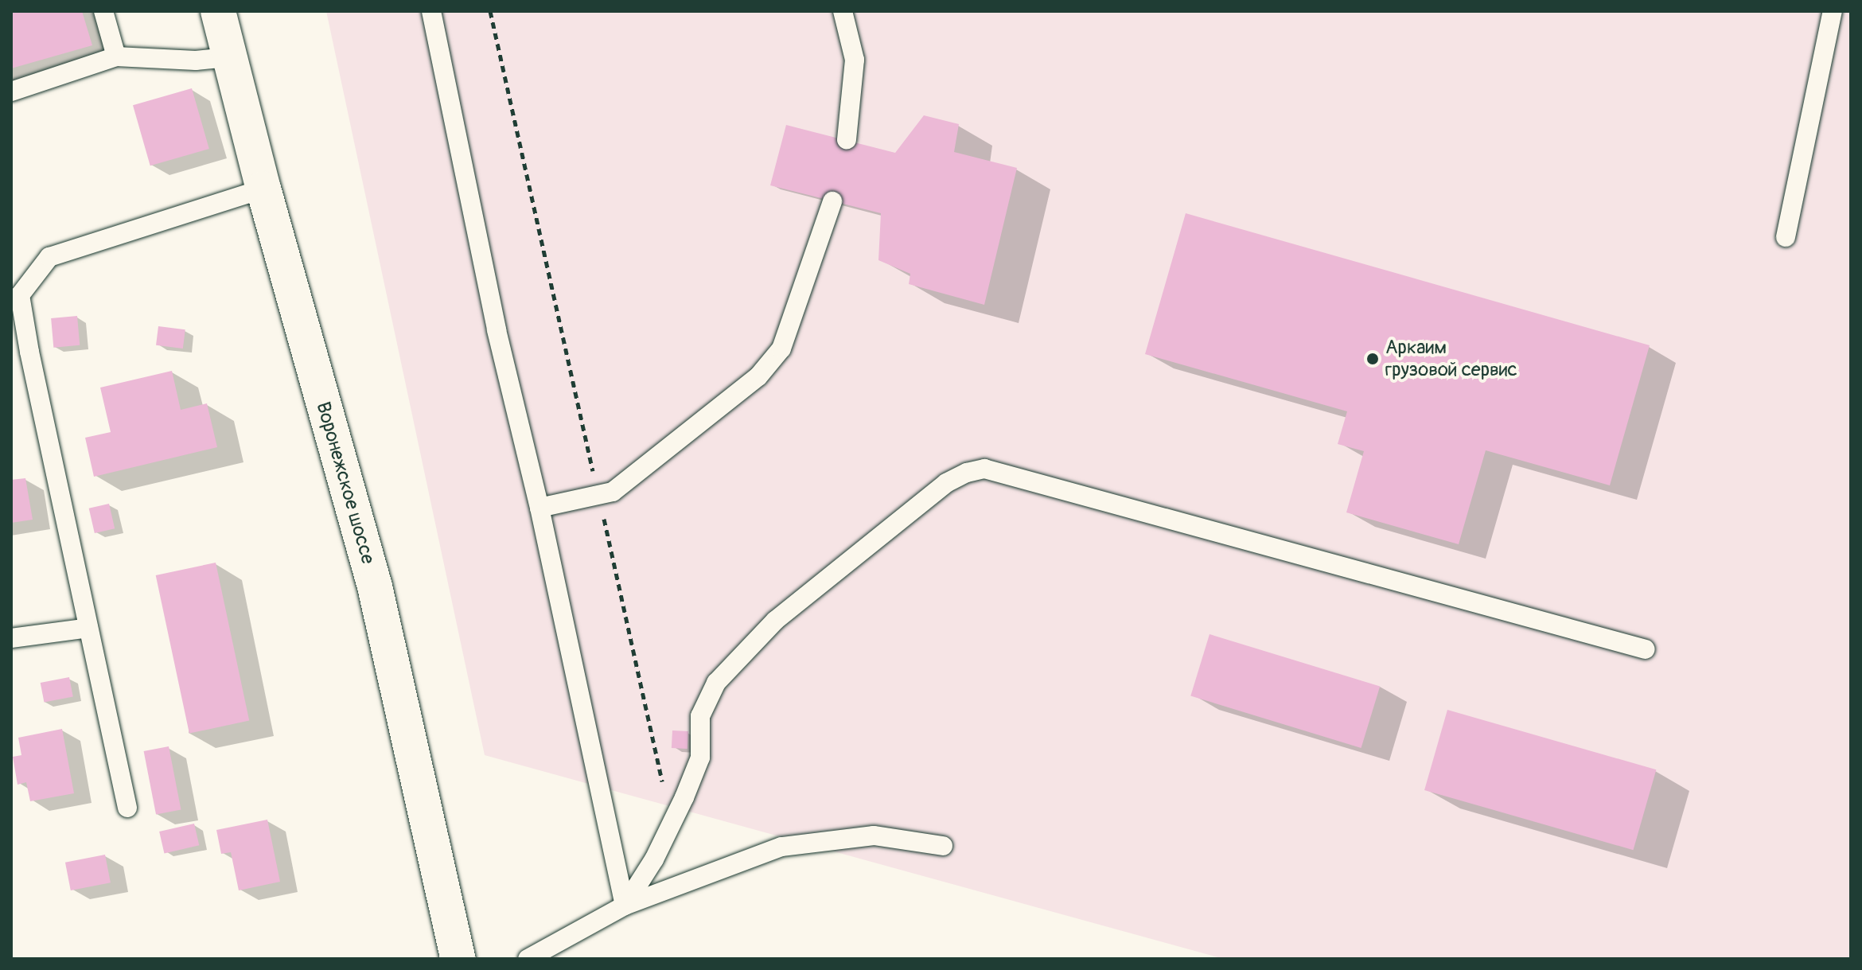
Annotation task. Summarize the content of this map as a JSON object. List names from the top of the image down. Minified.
{"streets":{"main road":["Воронежское шоссе"]},"places":["Аркаим грузовой сервис"]}
